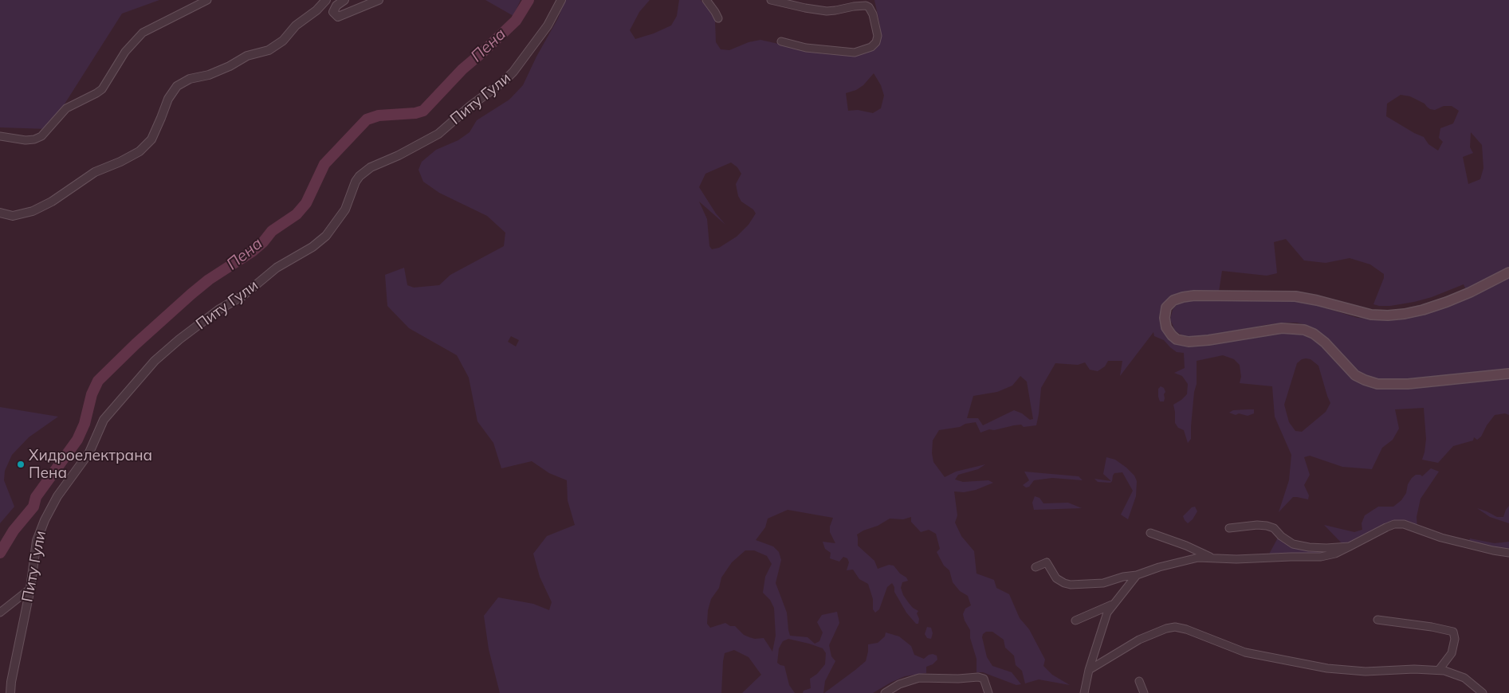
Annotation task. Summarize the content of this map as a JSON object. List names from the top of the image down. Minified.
{"streets":{"street":["Питу Гули"]},"water":["Пена"],"places":["Хидроелектрана Пена"]}
